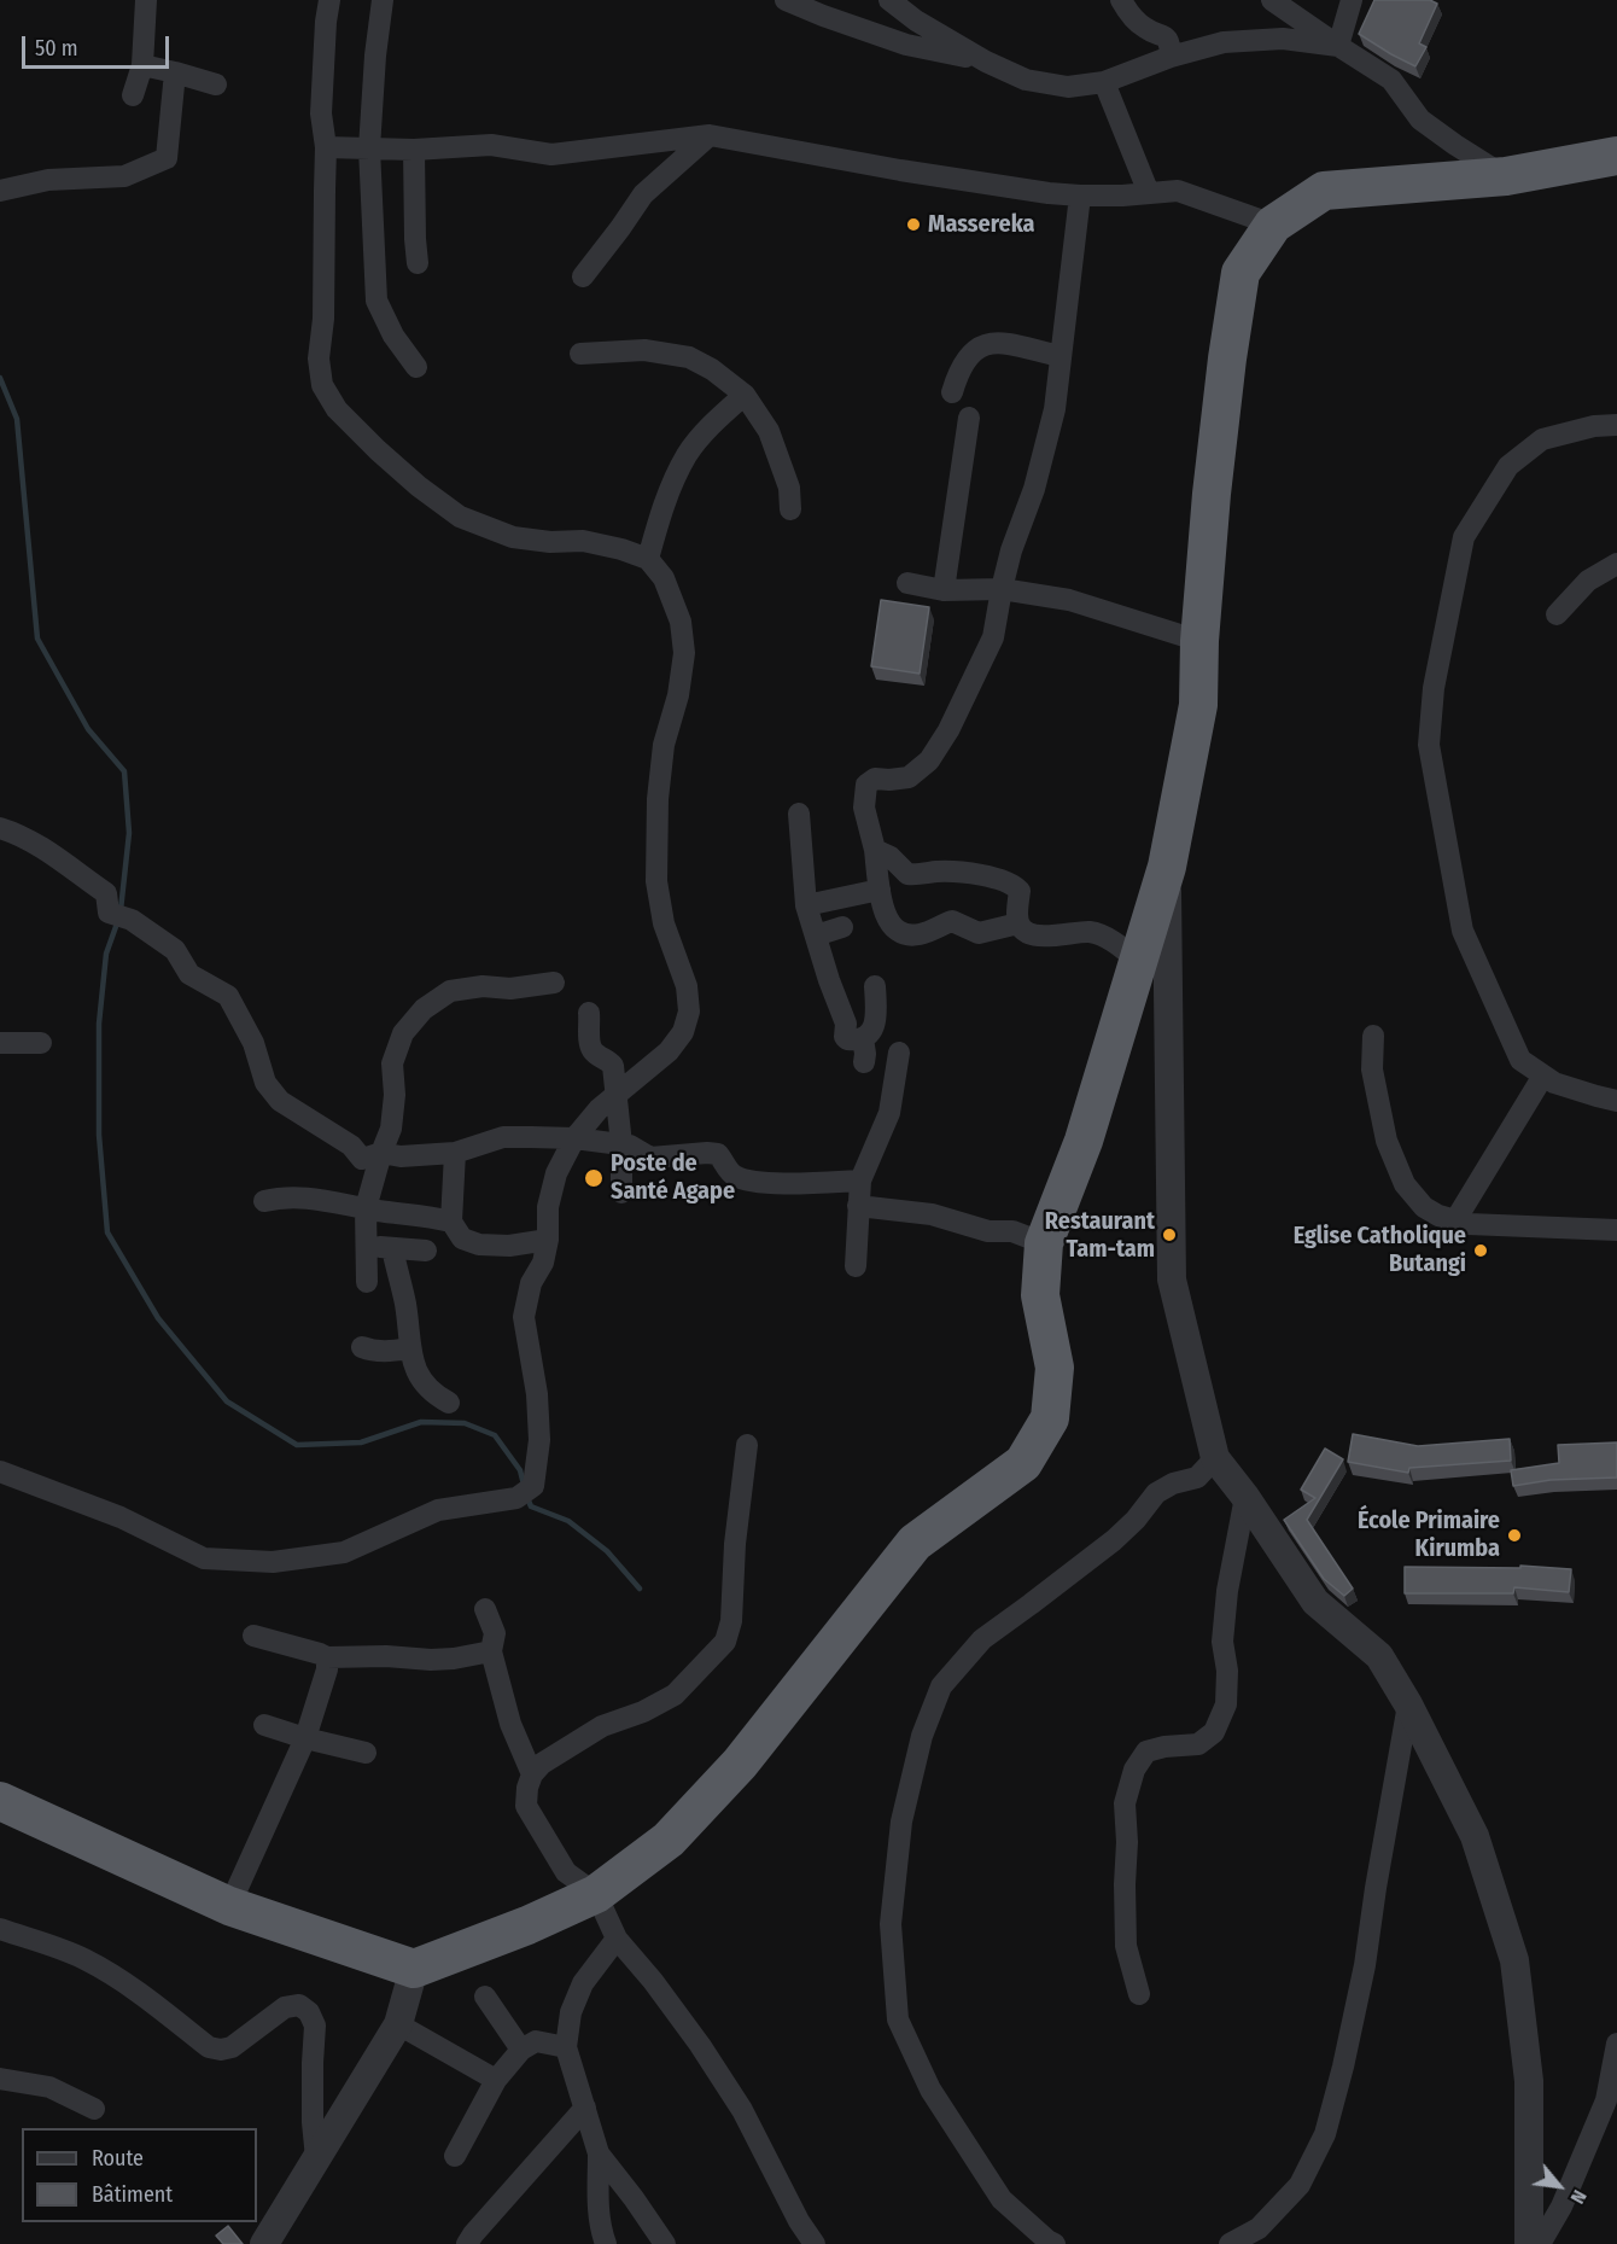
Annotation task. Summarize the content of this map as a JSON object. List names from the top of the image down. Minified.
{"places":["Massereka","Poste de Santé Agape","Restaurant Tam-tam","Eglise Catholique Butangi","École Primaire Kirumba"],"legend":["Route","Bâtiment"],"scale_bar":"50 m","north":"bottom right"}
